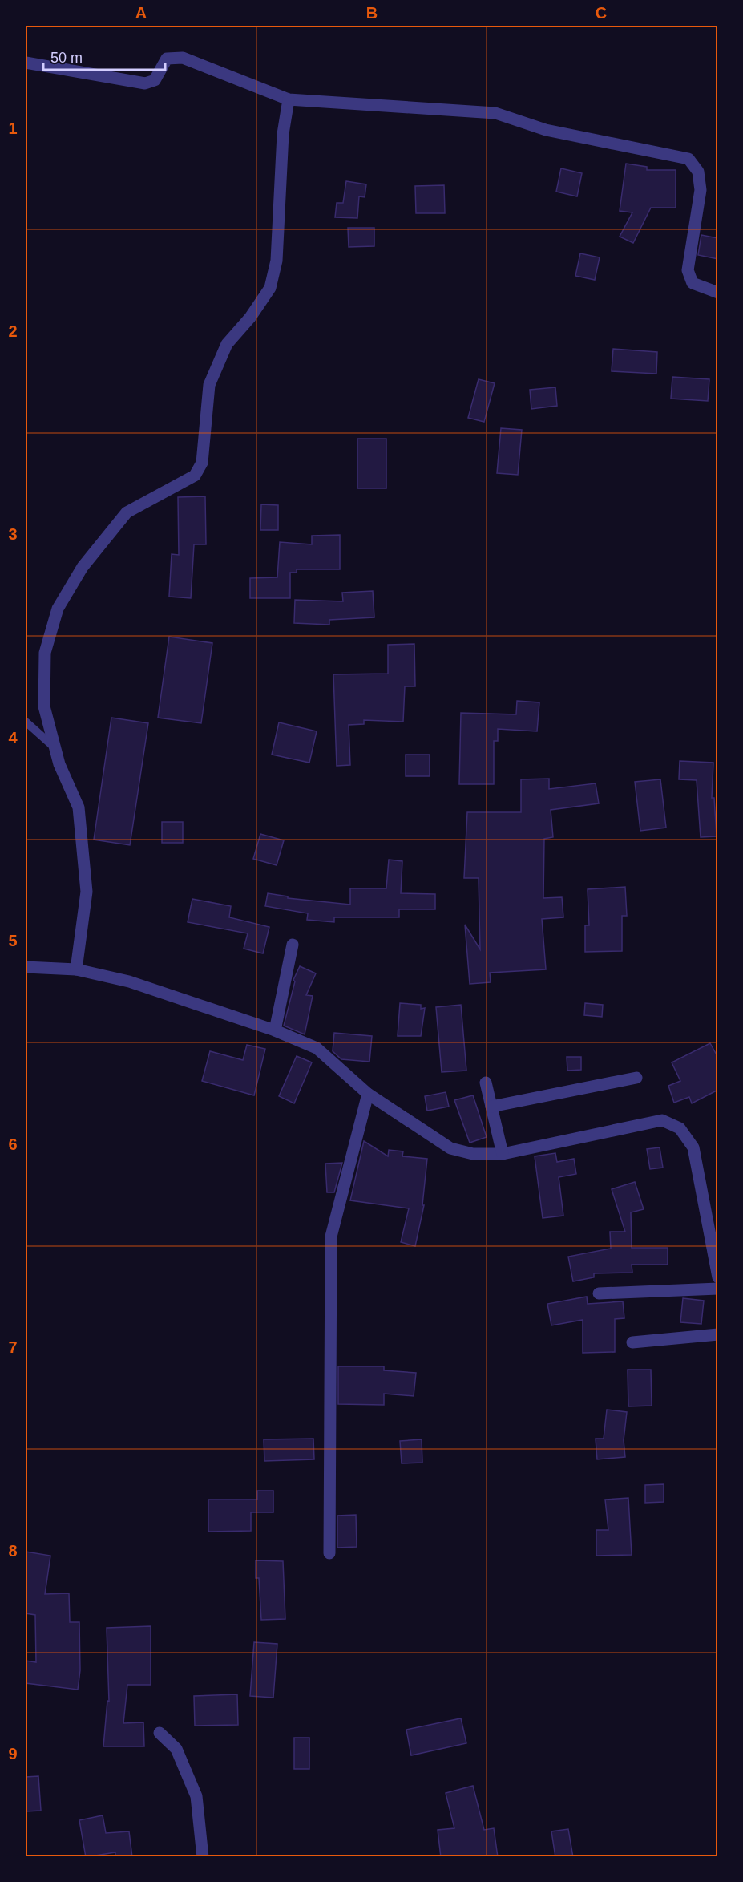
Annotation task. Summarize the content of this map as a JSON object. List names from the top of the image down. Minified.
{"scale_bar":"50 m","grid":{"columns":["A","B","C"],"rows":["1","2","3","4","5","6","7","8","9"]}}
